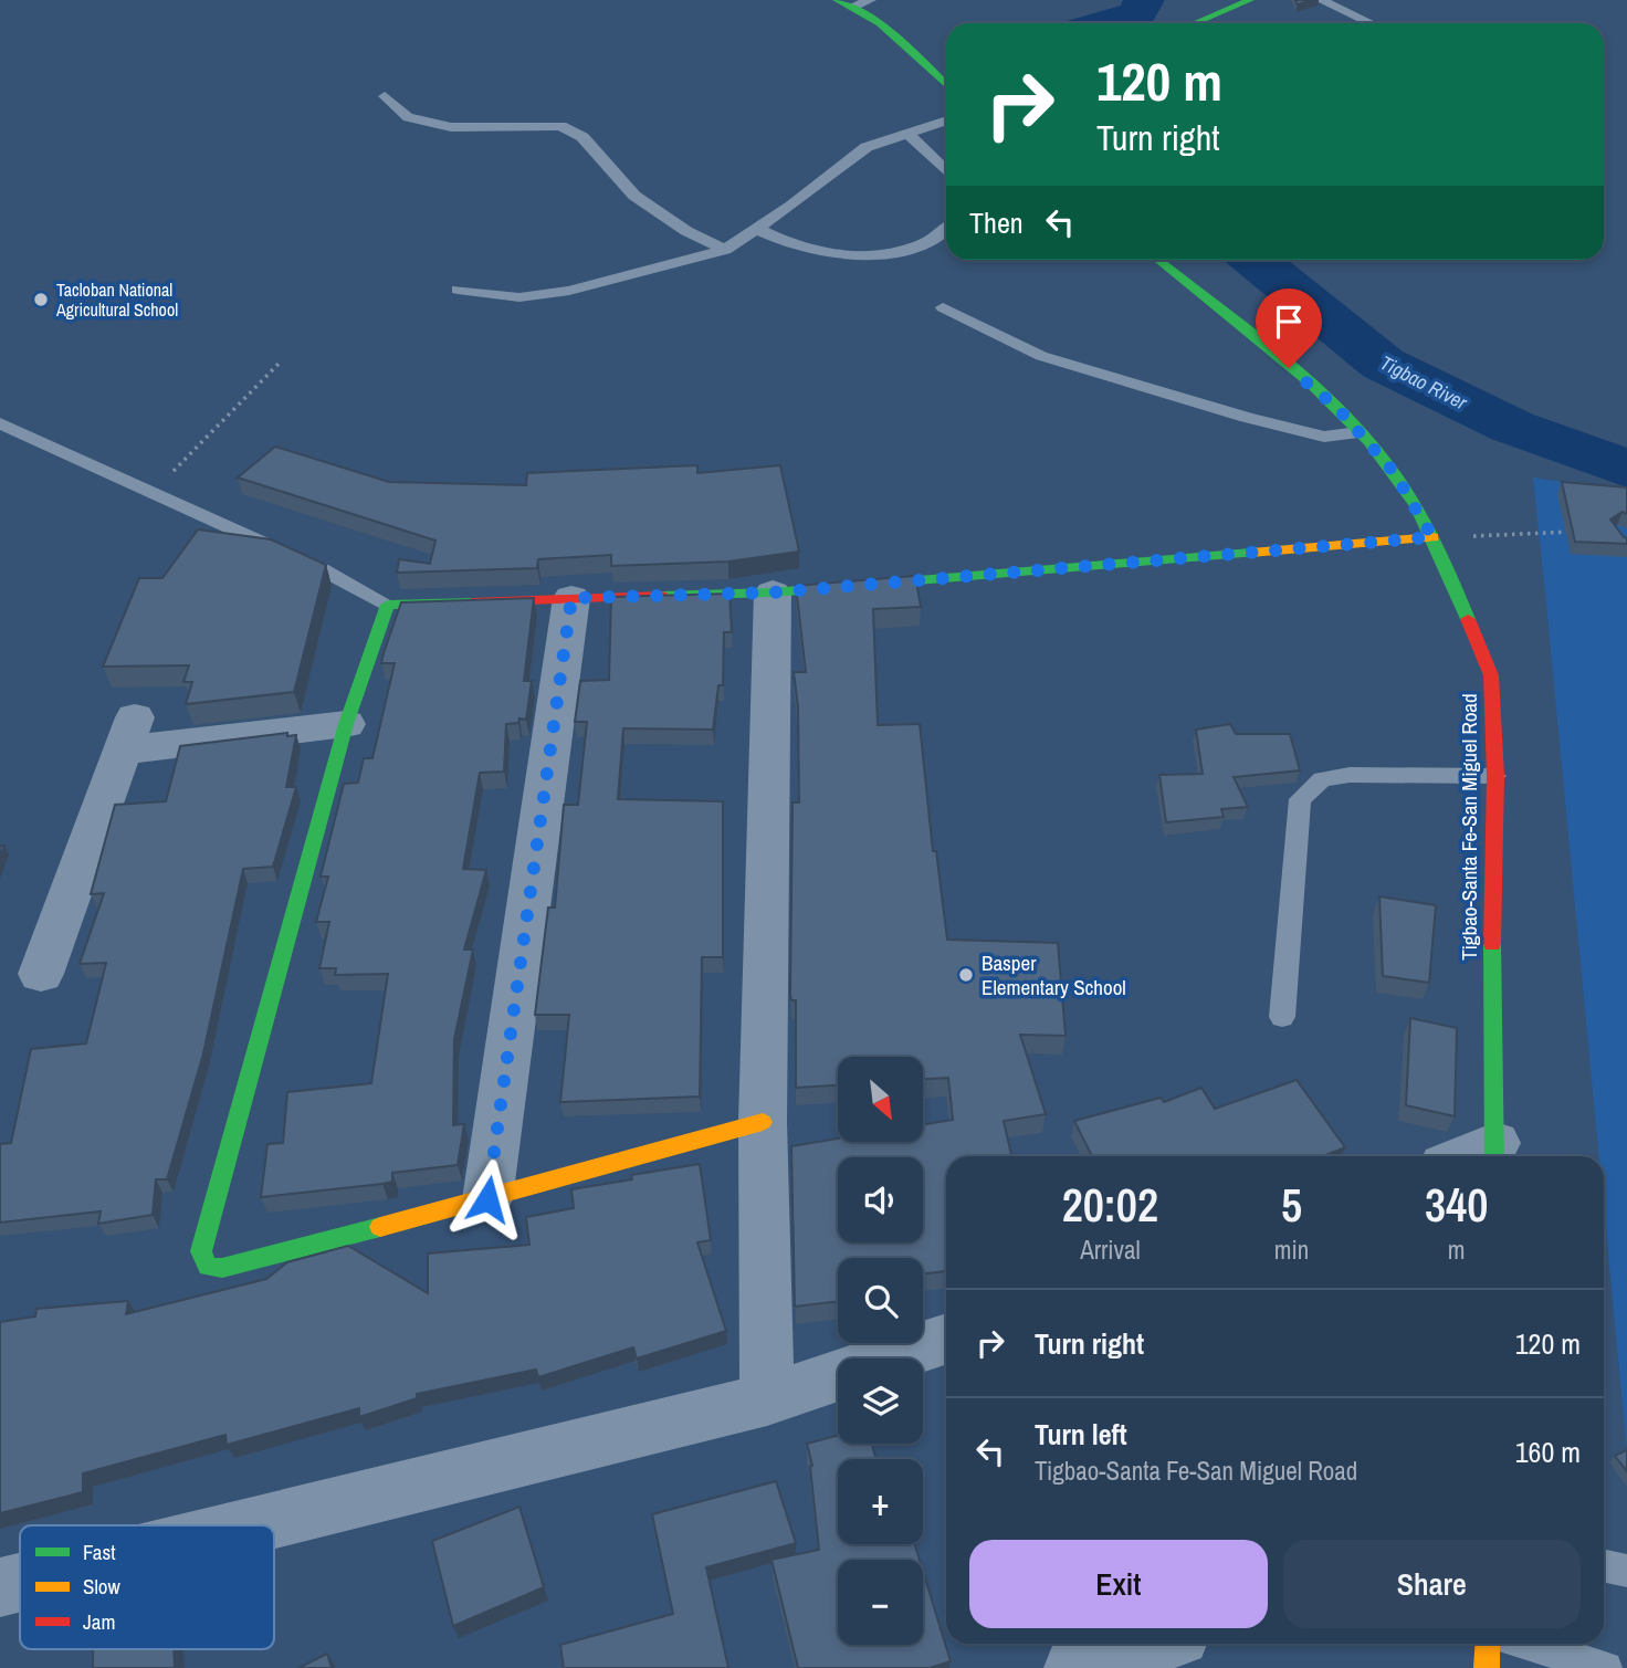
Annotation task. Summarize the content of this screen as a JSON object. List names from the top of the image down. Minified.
{"streets":{"street":["Tigbao-Santa Fe-San Miguel Road"]},"water":["Tigbao River"],"places":["Tacloban National Agricultural School","Basper Elementary School"],"legend":["Fast","Slow","Jam"],"north":"bottom right","page":{"turn":["120 m","Turn right"],"then":"Then","map_buttons":["+","−"],"eta":["20:02","Arrival","5","min","340","m"],"list":[{"name":"Turn right","value":"120 m"},{"name":"Turn left","note":"Tigbao-Santa Fe-San Miguel Road","value":"160 m"}],"buttons":["Exit","Share"]}}
